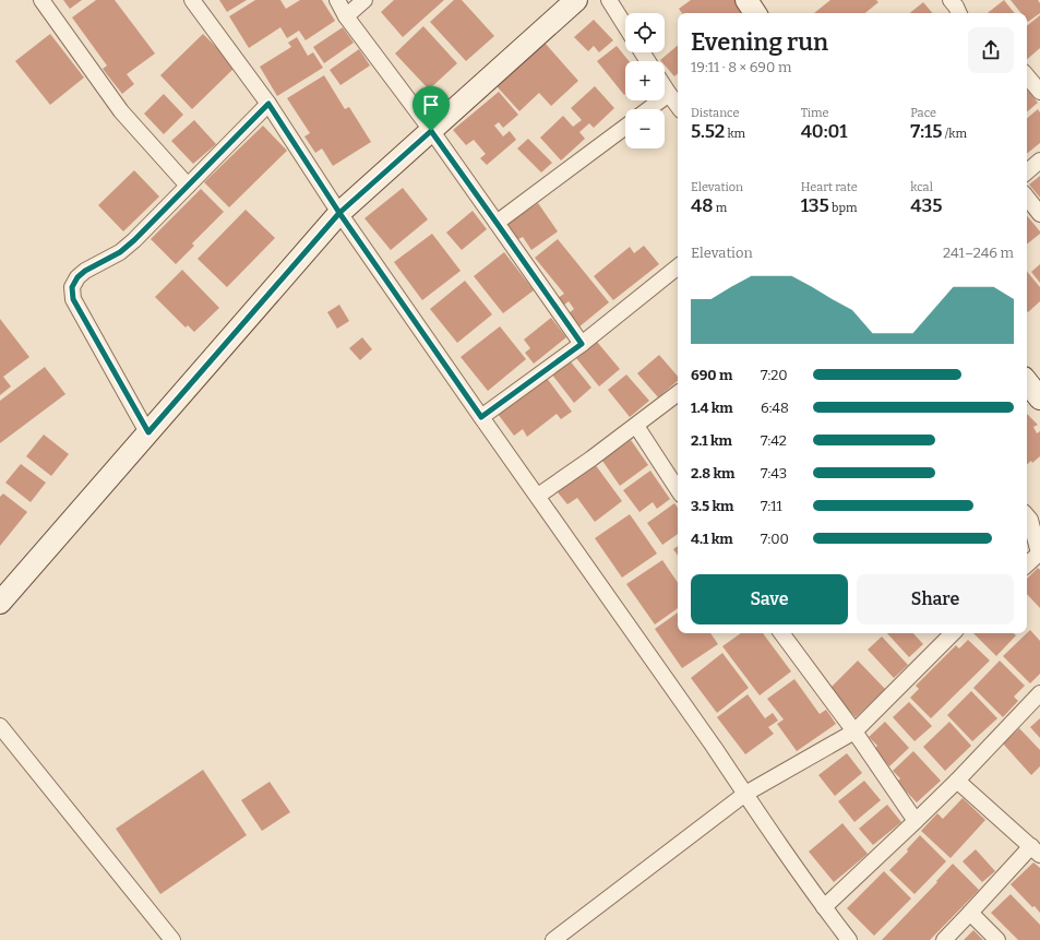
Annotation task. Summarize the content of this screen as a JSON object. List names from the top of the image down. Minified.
{"page":{"map_buttons":["+","−"],"heading":["Evening run","19:11 · 8 × 690 m"],"stats":[["Distance","5.52 km"],["Time","40:01"],["Pace","7:15 /km"],["Elevation","48 m"],["Heart rate","135 bpm"],["kcal","435"]],"chart":["Elevation","241–246 m"],"list":[{"name":"690 m","note":"7:20"},{"name":"1.4 km","note":"6:48"},{"name":"2.1 km","note":"7:42"},{"name":"2.8 km","note":"7:43"},{"name":"3.5 km","note":"7:11"},{"name":"4.1 km","note":"7:00"}],"buttons":["Save","Share"]}}
